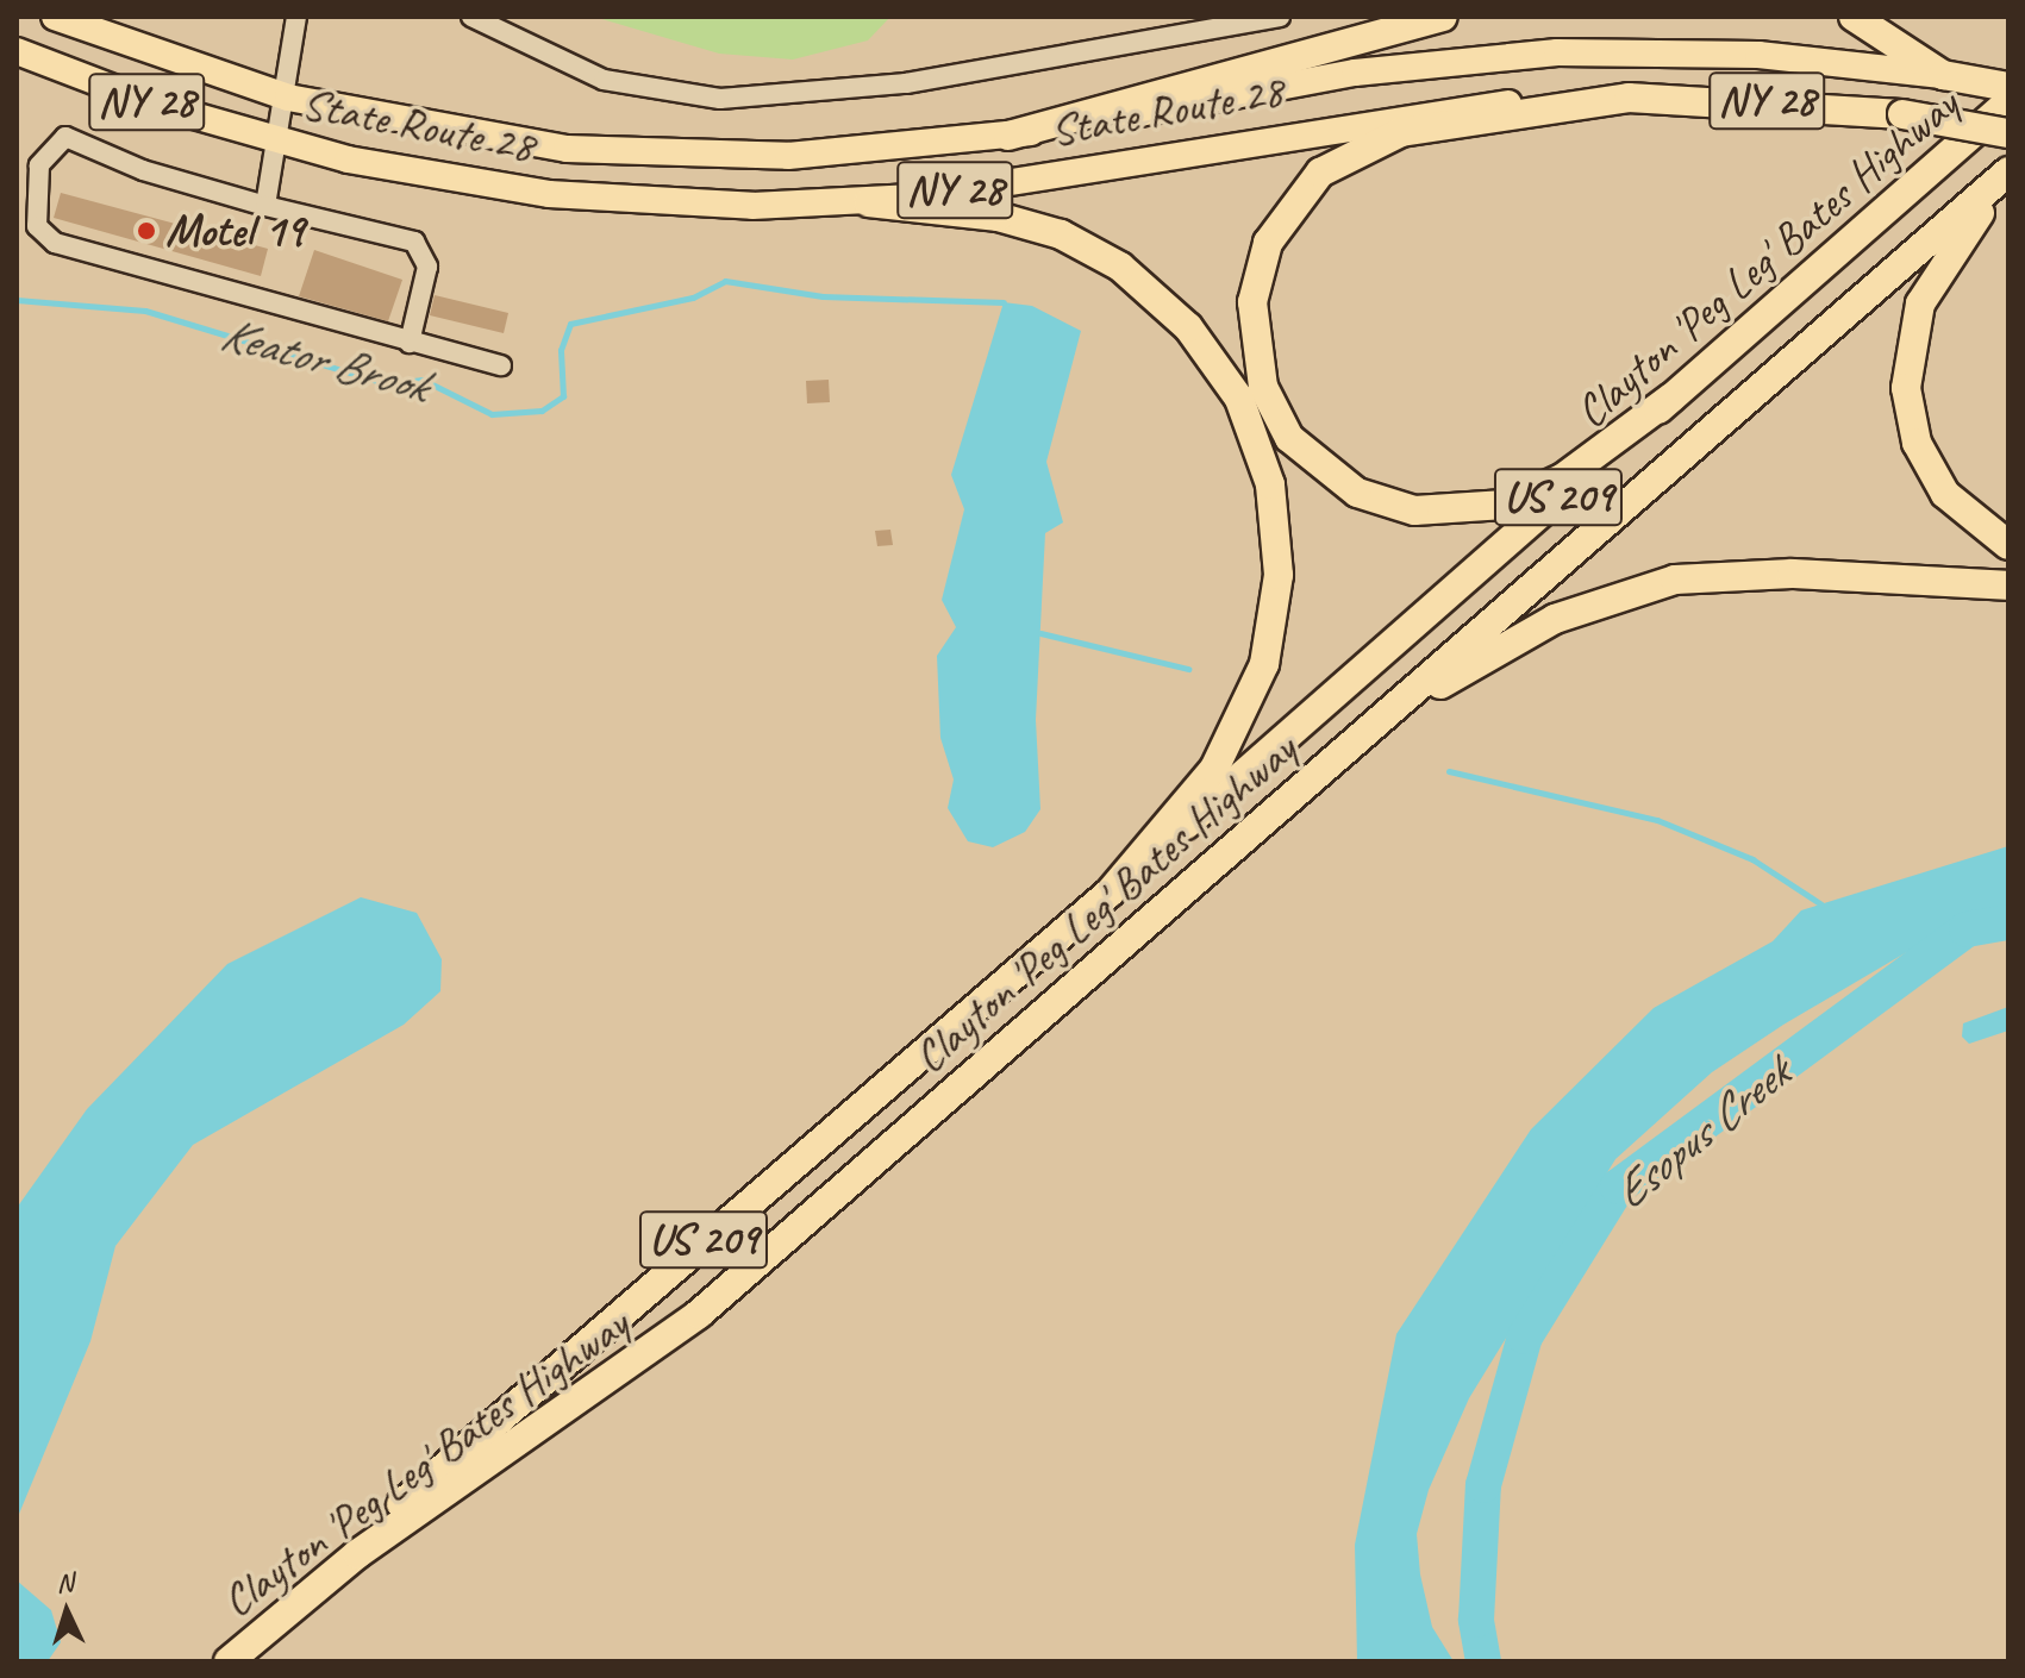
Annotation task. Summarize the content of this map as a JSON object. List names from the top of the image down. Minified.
{"streets":{"highway":["NY 28","State Route 28","Clayton 'Peg Leg' Bates Highway","US 209"]},"crossings":[["Clayton 'Peg Leg' Bates Highway","US 209"]],"water":["Keator Brook","Esopus Creek"],"places":["Motel 19"],"north":"top"}
